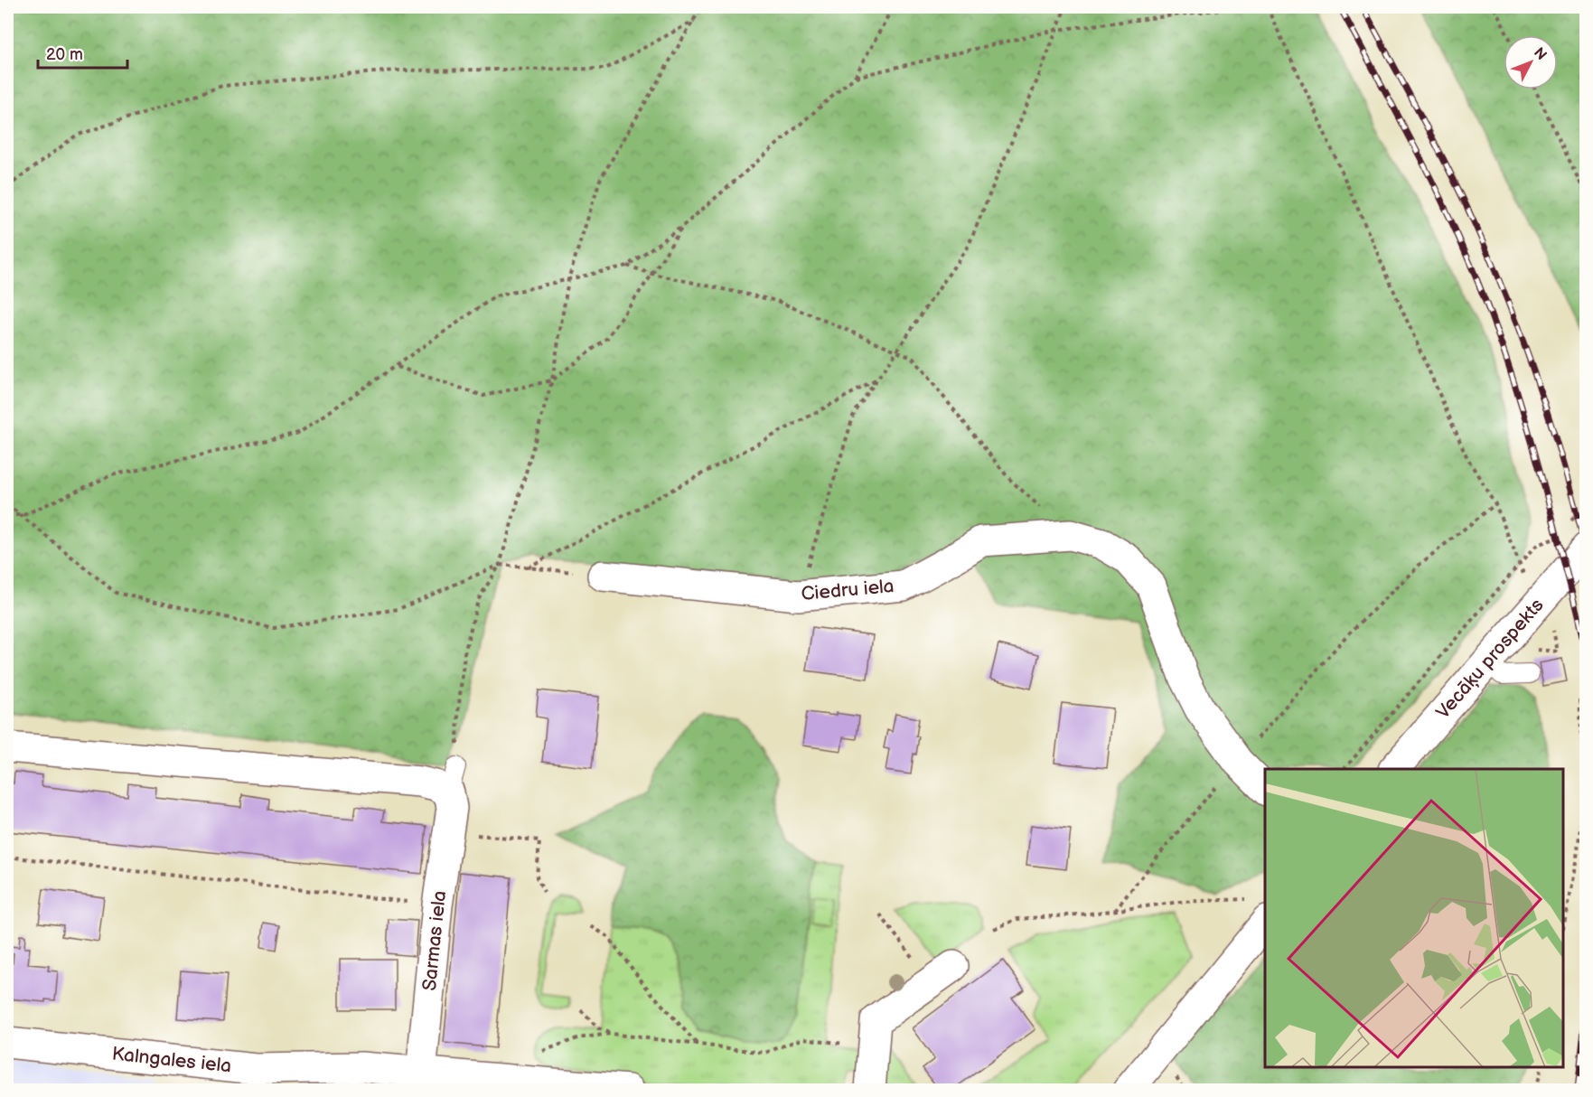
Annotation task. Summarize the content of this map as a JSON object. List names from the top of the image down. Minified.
{"streets":{"street":["Ciedru iela","Vecāķu prospekts","Sarmas iela","Kalngales iela"]},"crossings":[["Sarmas iela","Kalngales iela"]],"scale_bar":"20 m","north":"top right"}
